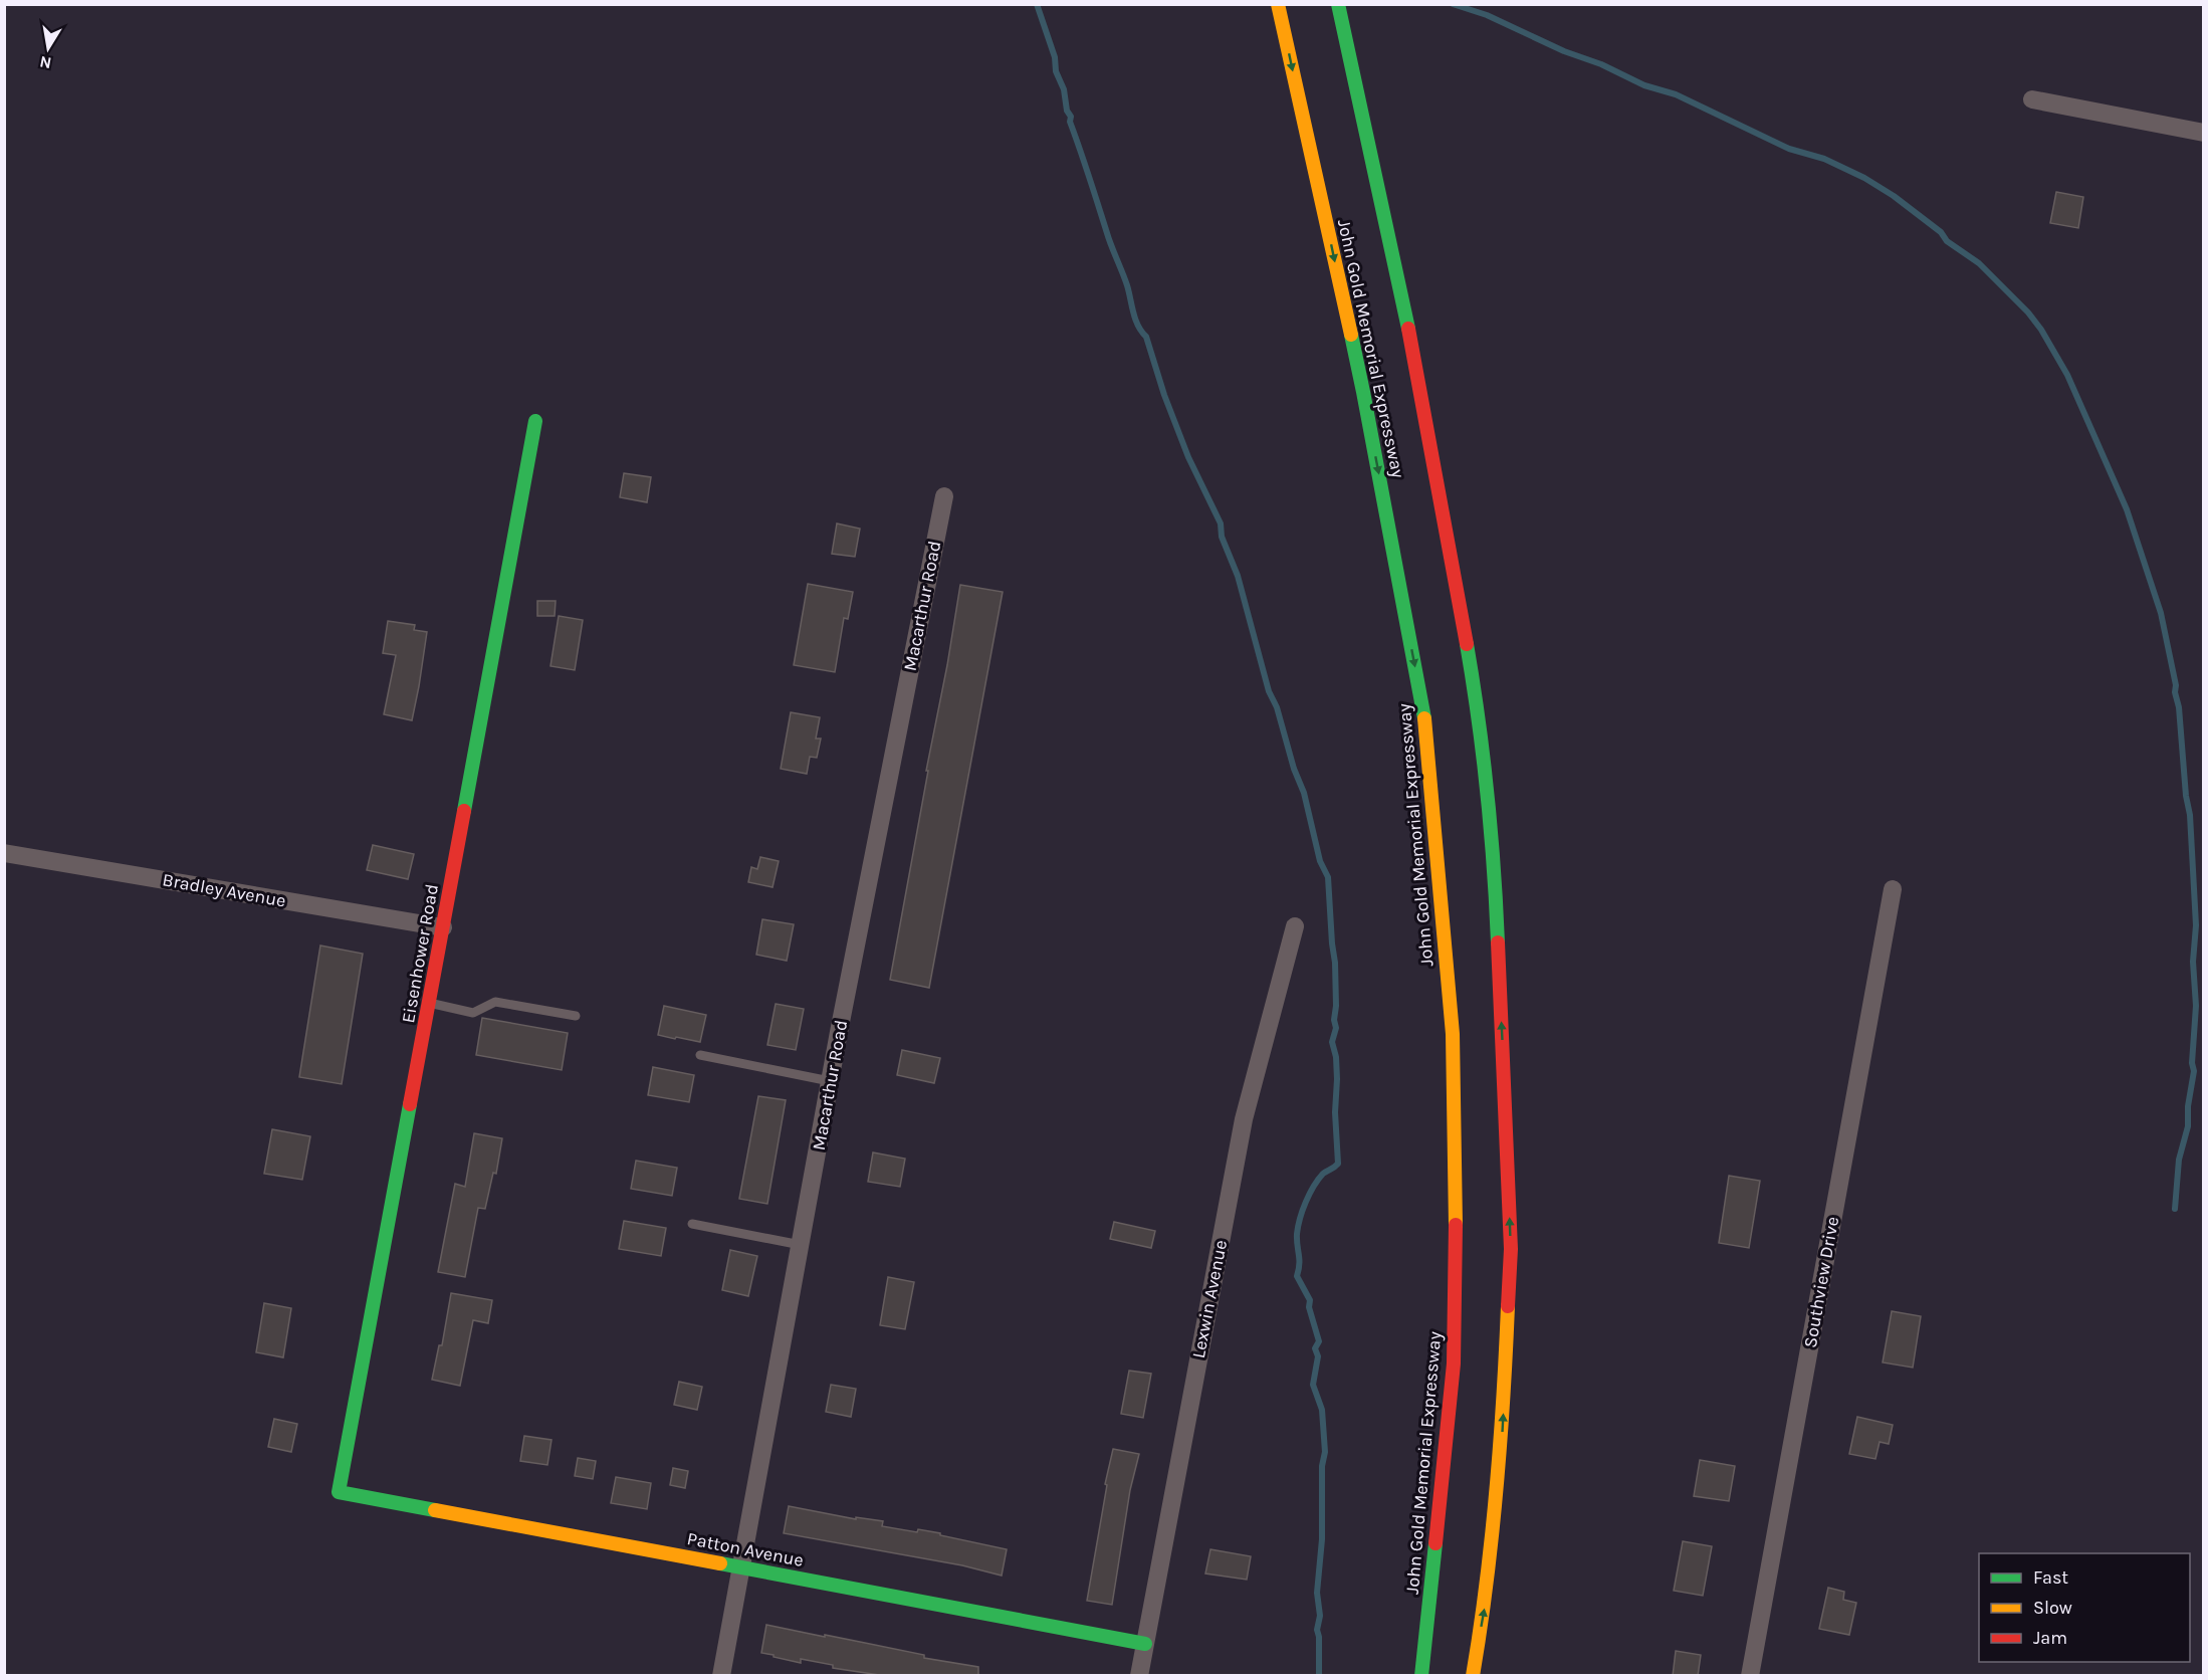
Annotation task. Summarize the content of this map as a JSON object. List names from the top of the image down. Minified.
{"streets":{"main road":["John Gold Memorial Expressway","Eisenhower Road","Patton Avenue"],"street":["Macarthur Road","Bradley Avenue","Southview Drive","Lexwin Avenue"]},"crossings":[["Macarthur Road","Patton Avenue"],["Bradley Avenue","Eisenhower Road"],["Eisenhower Road","Patton Avenue"],["Lexwin Avenue","Patton Avenue"]],"legend":["Fast","Slow","Jam"],"north":"bottom"}
